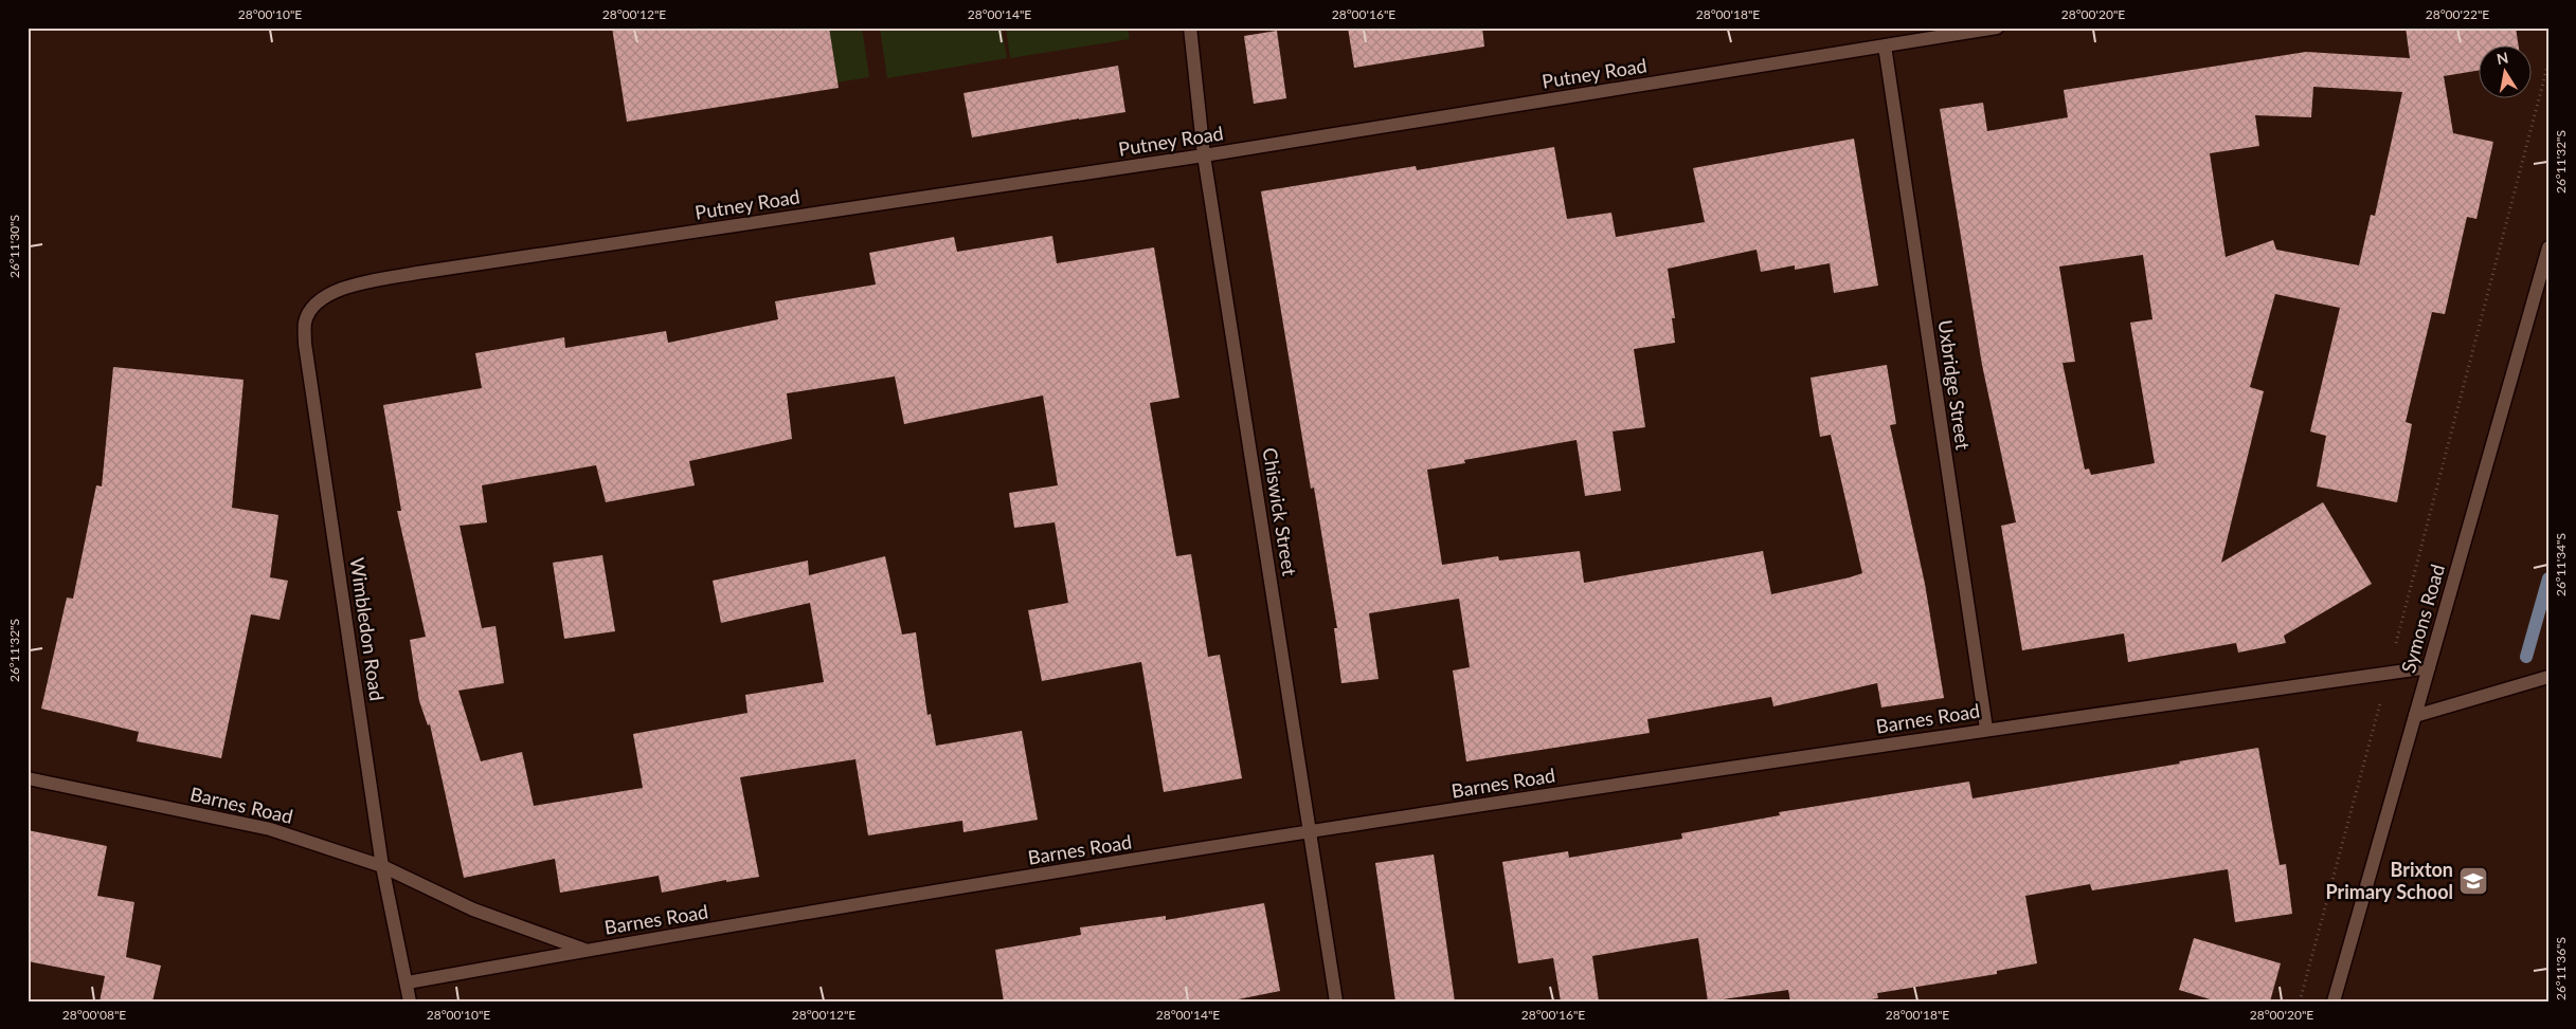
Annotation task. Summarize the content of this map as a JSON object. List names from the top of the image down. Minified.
{"streets":{"street":["Putney Road","Uxbridge Street","Chiswick Street","Symons Road","Wimbledon Road","Barnes Road"]},"crossings":[["Putney Road","Uxbridge Street"],["Putney Road","Chiswick Street"],["Putney Road","Wimbledon Road"],["Uxbridge Street","Barnes Road"],["Chiswick Street","Barnes Road"],["Symons Road","Barnes Road"],["Wimbledon Road","Barnes Road"]],"places":{"school or university":["Brixton Primary School"]},"north":"top","coordinates":["28°00'10\"E","28°00'12\"E","28°00'14\"E","28°00'16\"E","28°00'18\"E","28°00'20\"E","28°00'22\"E","26°11'32\"S","26°11'30\"S","26°11'34\"S","26°11'36\"S","28°00'08\"E"]}
